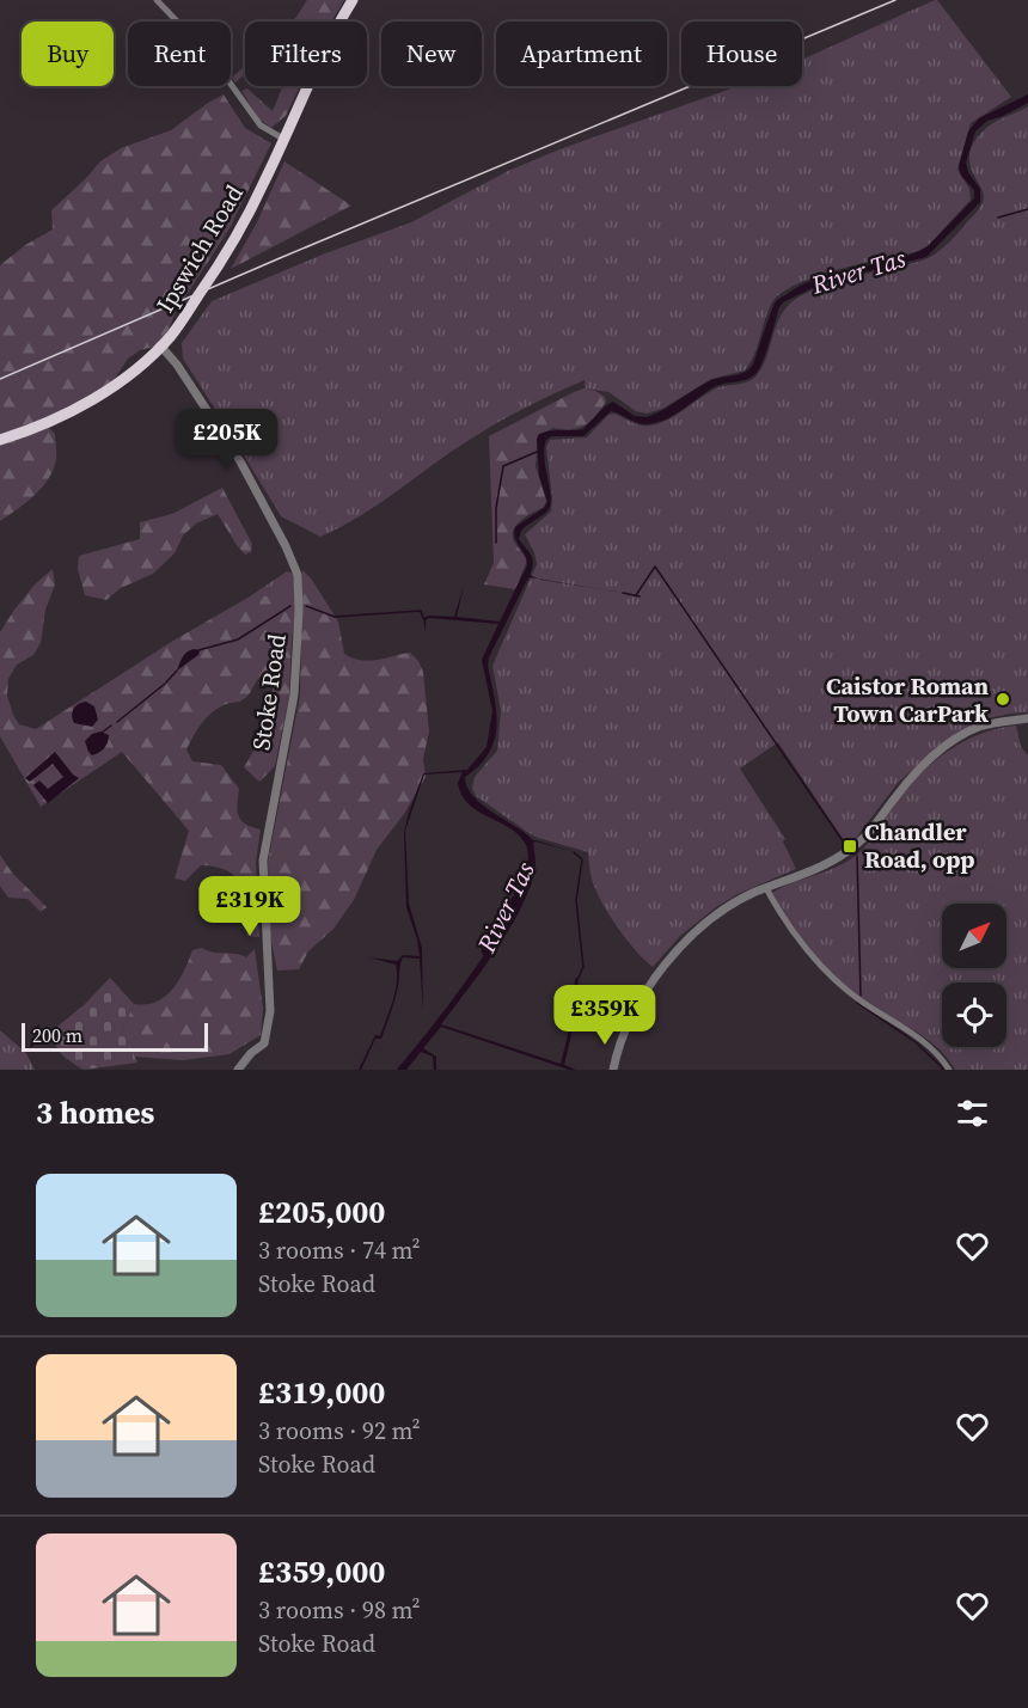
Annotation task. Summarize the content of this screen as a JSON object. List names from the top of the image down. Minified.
{"streets":{"highway":["Ipswich Road"],"street":["Stoke Road"]},"crossings":[["Ipswich Road","Stoke Road"]],"water":["River Tas"],"places":{"other":["Caistor Roman Town CarPark"],"transit":["Chandler Road, opp"]},"scale_bar":"200 m","north":"top right","page":{"chip":["Buy","Rent","Filters","New","Apartment","House"],"price":["£205K","£319K","£359K"],"scale":"200 m","heading":"3 homes","list":[{"name":"£205,000","note":"3 rooms · 74 m² · Stoke Road"},{"name":"£319,000","note":"3 rooms · 92 m² · Stoke Road"},{"name":"£359,000","note":"3 rooms · 98 m² · Stoke Road"}]}}
